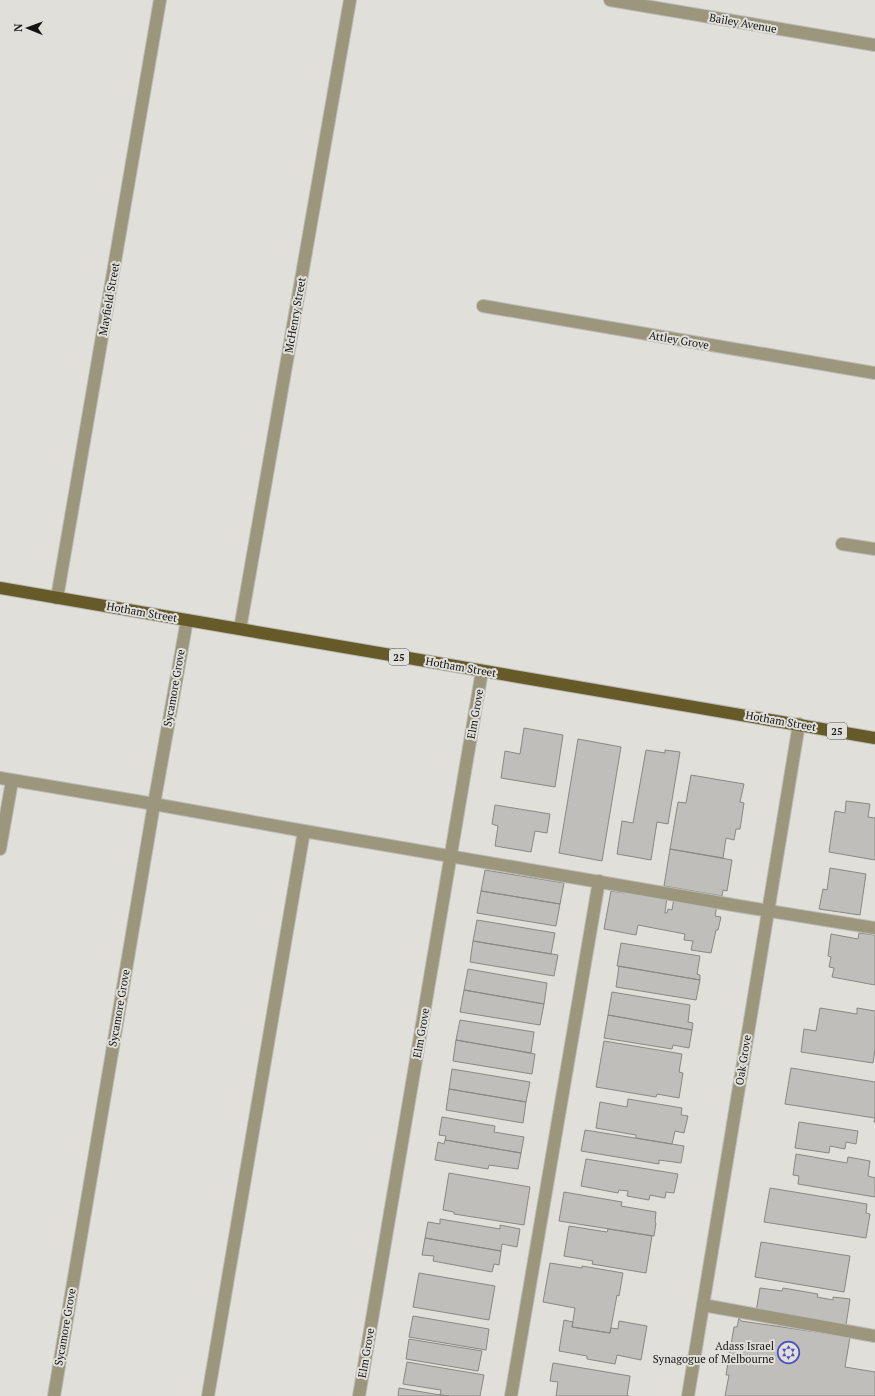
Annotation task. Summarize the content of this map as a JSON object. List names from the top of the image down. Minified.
{"streets":{"main road":["Hotham Street","25"],"street":["Bailey Avenue","Mayfield Street","McHenry Street","Attley Grove","Sycamore Grove","Elm Grove","Oak Grove"]},"crossings":[["Mayfield Street","Hotham Street"],["McHenry Street","Hotham Street"],["Hotham Street","Sycamore Grove"],["Hotham Street","Elm Grove"],["Hotham Street","Oak Grove"]],"places":{"synagogue":["Adass Israel Synagogue of Melbourne"]},"north":"left"}
